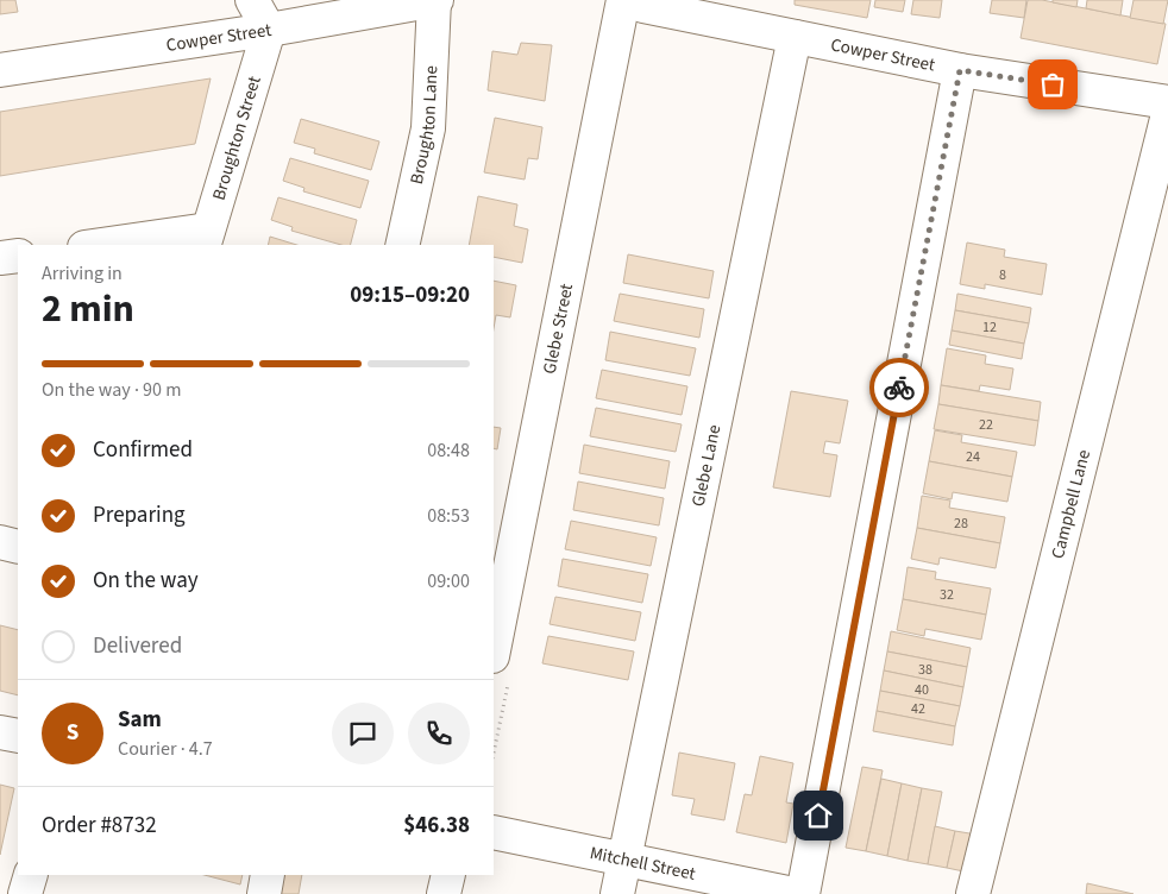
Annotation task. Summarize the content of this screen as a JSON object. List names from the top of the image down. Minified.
{"streets":{"street":["Cowper Street","Broughton Lane","Broughton Street","Glebe Street","Glebe Lane","Campbell Lane","Mitchell Street"]},"crossings":[["Cowper Street","Broughton Lane"],["Cowper Street","Broughton Street"],["Cowper Street","Glebe Lane"],["Glebe Lane","Mitchell Street"]],"house_numbers":["8","12","22","24","28","32","38","40","42"],"page":{"heading":["2 min","Arriving in","09:15–09:20"],"panel":["Sam","Courier · 4.7","Order #8732","$46.38"],"bar":"On the way · 90 m","list":[["Confirmed","08:48"],["Preparing","08:53"],["On the way","09:00"],"Delivered"],"round":"S"}}
